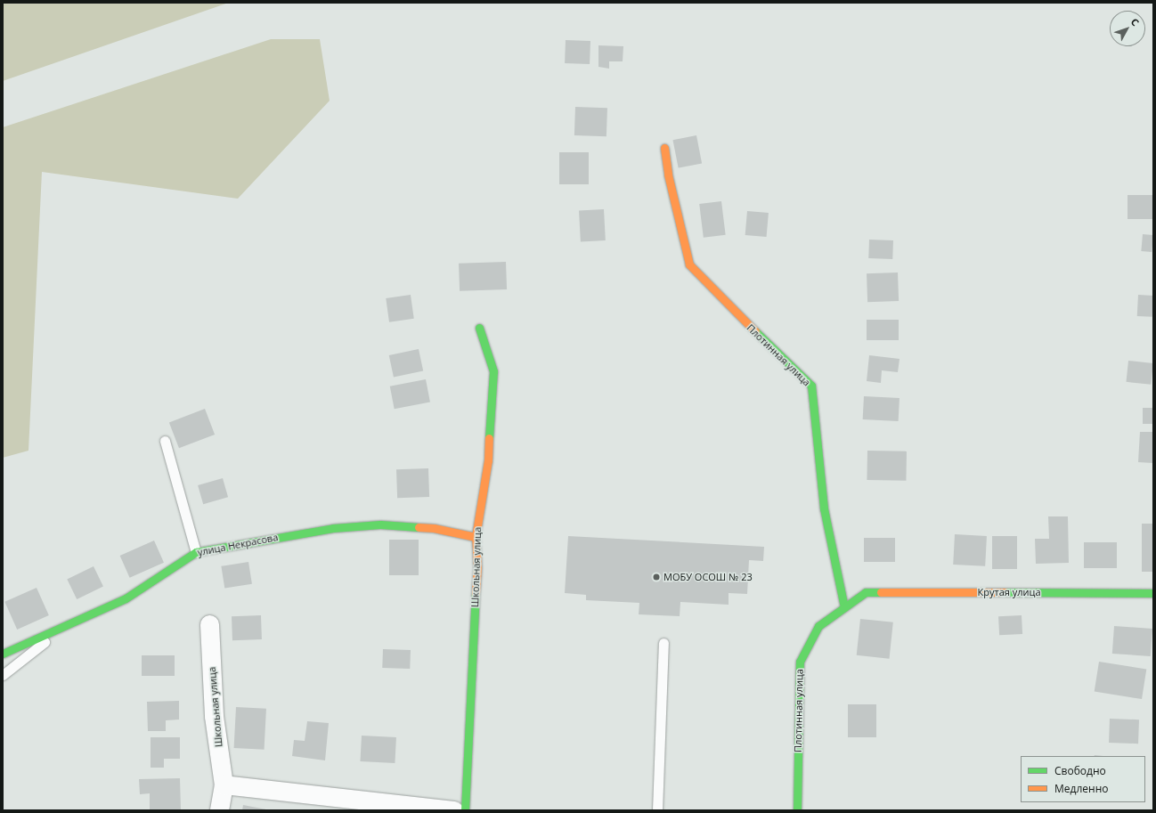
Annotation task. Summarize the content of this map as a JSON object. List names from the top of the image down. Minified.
{"streets":{"street":["Плотинная улица","улица Некрасова","Школьная улица","Крутая улица"]},"crossings":[["Плотинная улица","Крутая улица"],["улица Некрасова","Школьная улица"]],"places":["МОБУ ОСОШ № 23"],"legend":["Свободно","Медленно"],"north":"top right"}
